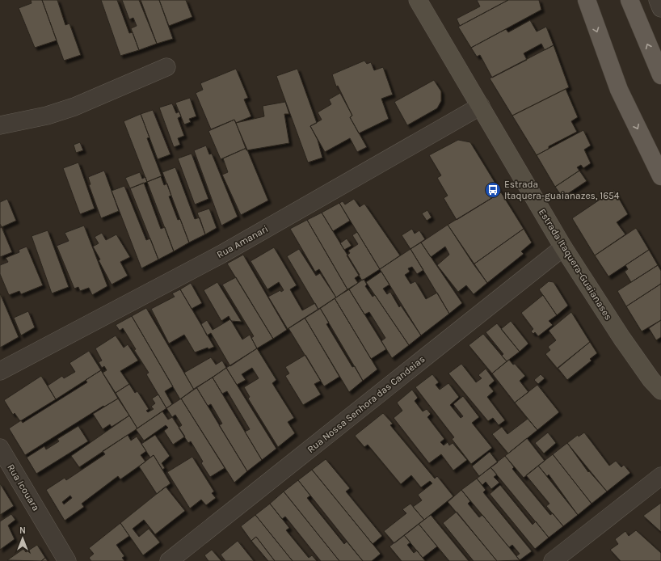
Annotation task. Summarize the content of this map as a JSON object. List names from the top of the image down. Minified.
{"streets":{"main road":["Estrada Itaquera-Guaianases"],"street":["Rua Amanari","Rua Nossa Senhora das Candeias","Rua Icouara"]},"crossings":[["Rua Amanari","Estrada Itaquera-Guaianases"],["Estrada Itaquera-Guaianases","Rua Nossa Senhora das Candeias"]],"places":{"bus stop":["Estrada Itaquera-guaianazes, 1654"]},"north":"top"}
